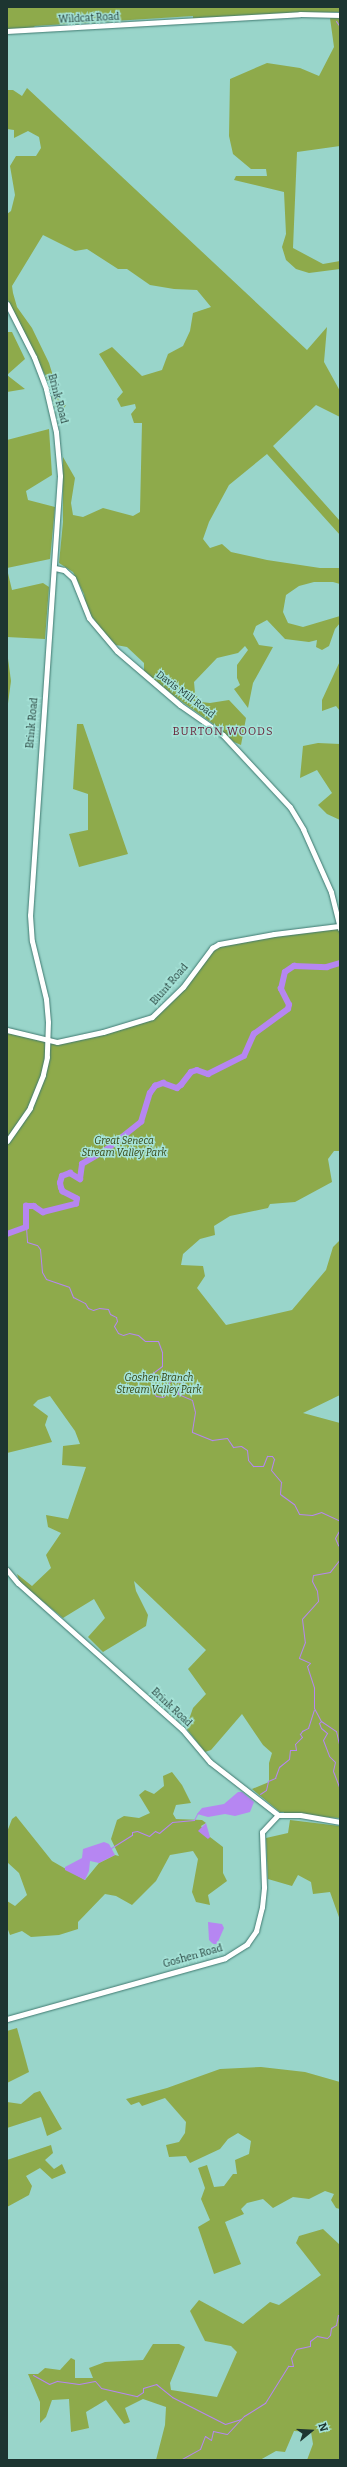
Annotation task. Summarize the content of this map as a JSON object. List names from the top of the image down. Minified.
{"streets":{"street":["Wildcat Road","Brink Road","Davis Mill Road","Blunt Road","Goshen Road"]},"crossings":[["Brink Road","Davis Mill Road"],["Brink Road","Blunt Road"],["Brink Road","Goshen Road"],["Davis Mill Road","Blunt Road"]],"districts":["BURTON WOODS"],"parks":["Great Seneca Stream Valley Park","Goshen Branch Stream Valley Park"],"north":"right"}
